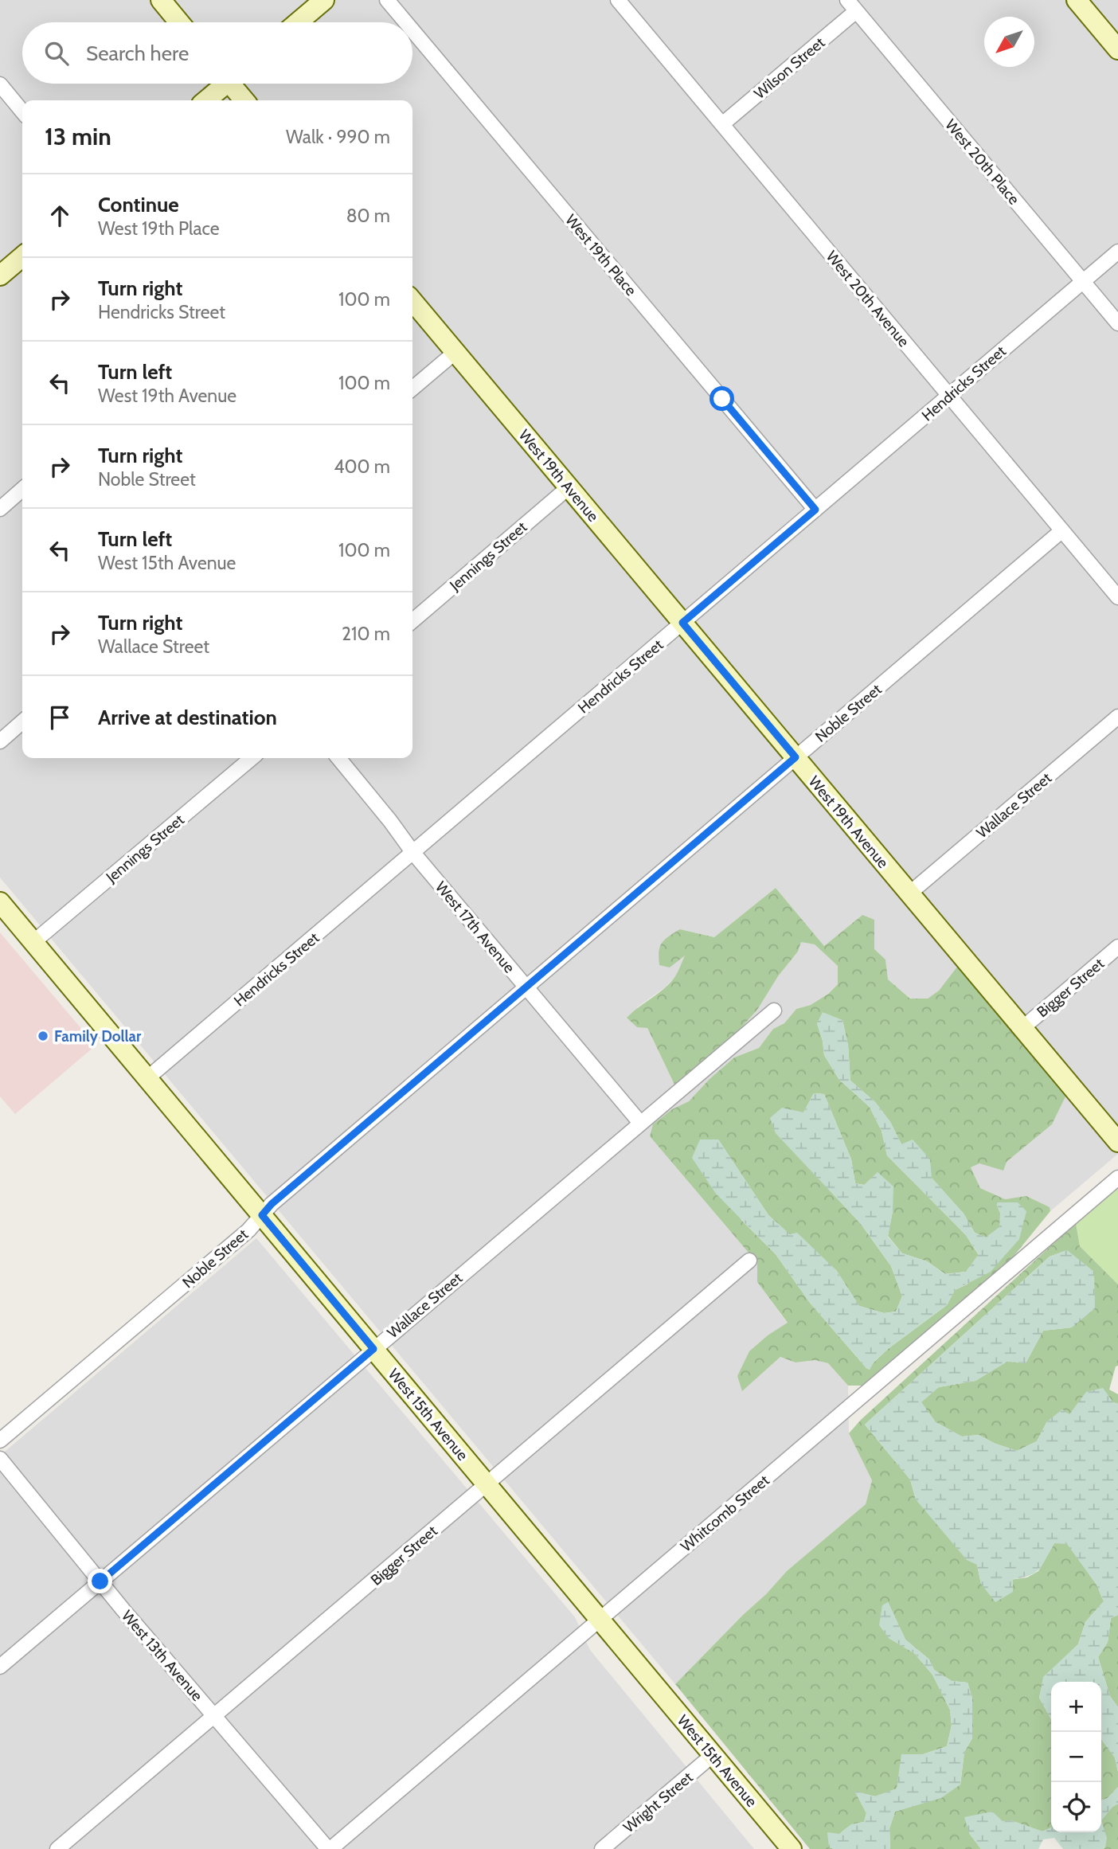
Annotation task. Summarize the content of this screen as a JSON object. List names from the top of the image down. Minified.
{"streets":{"street":["Wilson Street","West 20th Place","West 19th Place","West 20th Avenue","Hendricks Street","West 19th Avenue","Jennings Street","Noble Street","Wallace Street","West 17th Avenue","Bigger Street","West 15th Avenue","Whitcomb Street","West 13th Avenue","Wright Street"]},"crossings":[["Wilson Street","West 20th Place"],["Wilson Street","West 20th Avenue"],["West 20th Place","Hendricks Street"],["West 19th Place","Hendricks Street"],["West 20th Avenue","Hendricks Street"],["West 20th Avenue","Noble Street"],["Hendricks Street","West 19th Avenue"],["Hendricks Street","West 17th Avenue"],["Hendricks Street","West 15th Avenue"],["West 19th Avenue","Jennings Street"],["West 19th Avenue","Noble Street"],["West 19th Avenue","Wallace Street"],["West 19th Avenue","Bigger Street"],["Jennings Street","West 15th Avenue"],["Noble Street","West 17th Avenue"],["Noble Street","West 15th Avenue"],["Wallace Street","West 17th Avenue"],["Wallace Street","West 15th Avenue"],["Wallace Street","West 13th Avenue"],["Bigger Street","West 15th Avenue"],["Bigger Street","West 13th Avenue"],["West 15th Avenue","Whitcomb Street"],["West 15th Avenue","Wright Street"],["Whitcomb Street","West 13th Avenue"]],"places":["Family Dollar"],"north":"bottom left","page":{"search":"Search here","heading":["13 min","Walk · 990 m"],"list":[["Continue","West 19th Place","80 m"],["Turn right","Hendricks Street","100 m"],["Turn left","West 19th Avenue","100 m"],["Turn right","Noble Street","400 m"],["Turn left","West 15th Avenue","100 m"],["Turn right","Wallace Street","210 m"],"Arrive at destination"],"map_buttons":["+","−"]}}
